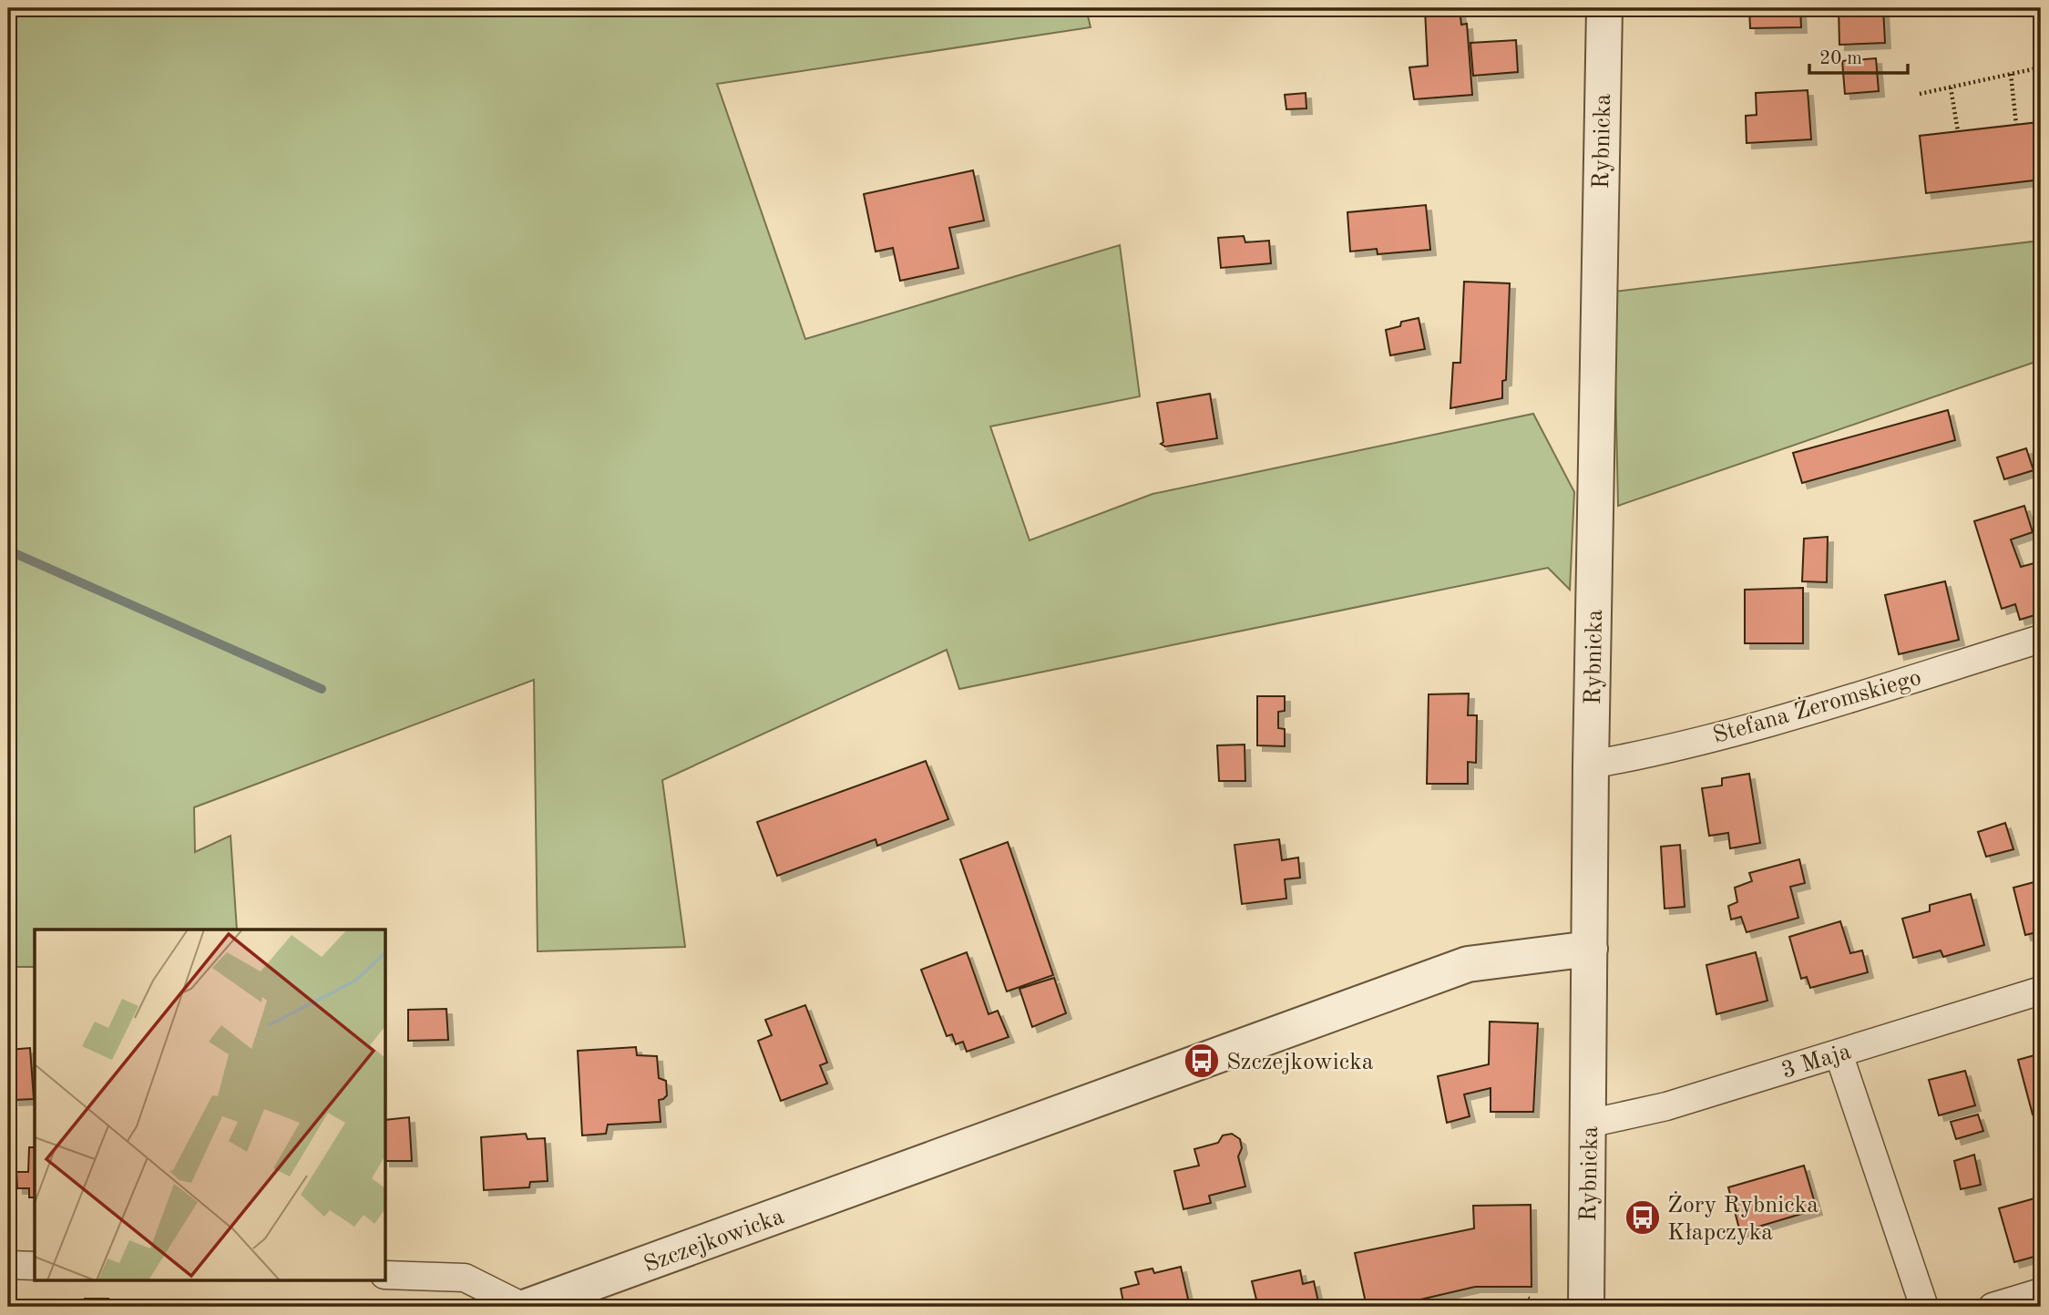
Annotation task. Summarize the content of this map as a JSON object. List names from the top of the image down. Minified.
{"streets":{"street":["Rybnicka","Stefana Żeromskiego","3 Maja","Szczejkowicka"]},"crossings":[["Rybnicka","Stefana Żeromskiego"],["Rybnicka","3 Maja"],["Rybnicka","Szczejkowicka"]],"places":{"bus stop":["Szczejkowicka","Żory Rybnicka Kłapczyka"]},"scale_bar":"20 m"}
